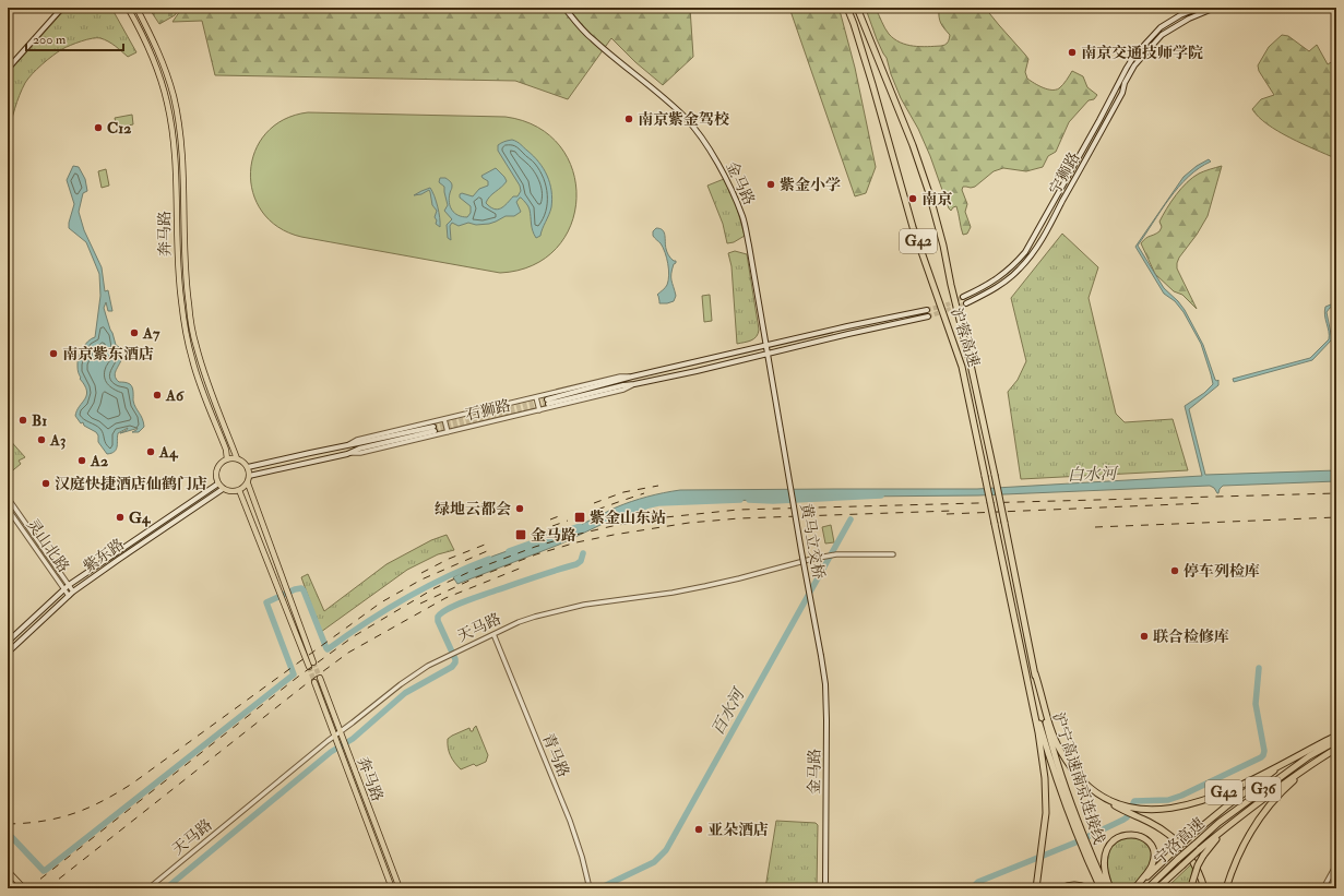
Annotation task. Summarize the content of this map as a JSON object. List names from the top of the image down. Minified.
{"streets":{"highway":["G42","沪蓉高速","沪宁高速南京连接线","G36","宁洛高速"],"main road":["宁狮路","金马路","奔马路","石狮路","黄马立交桥","紫东路"],"street":["灵山北路","天马路","青马路"]},"crossings":[["金马路","石狮路"],["金马路","黄马立交桥"],["奔马路","石狮路"],["奔马路","紫东路"],["奔马路","天马路"],["G42","沪蓉高速"],["G42","沪宁高速南京连接线"],["G42","宁洛高速"],["沪蓉高速","沪宁高速南京连接线"],["石狮路","紫东路"],["灵山北路","紫东路"],["天马路","青马路"]],"water":["白水河","百水河"],"places":{"other":["南京交通技师学院","南京紫金驾校","C12","紫金小学","南京","A7","南京紫东酒店","A6","B1","A3","A4","A2","汉庭快捷酒店仙鹤门店","绿地云都会","G4","停车列检库","联合检修库","亚朵酒店"],"transit":["紫金山东站","金马路"]},"scale_bar":"200 m"}
